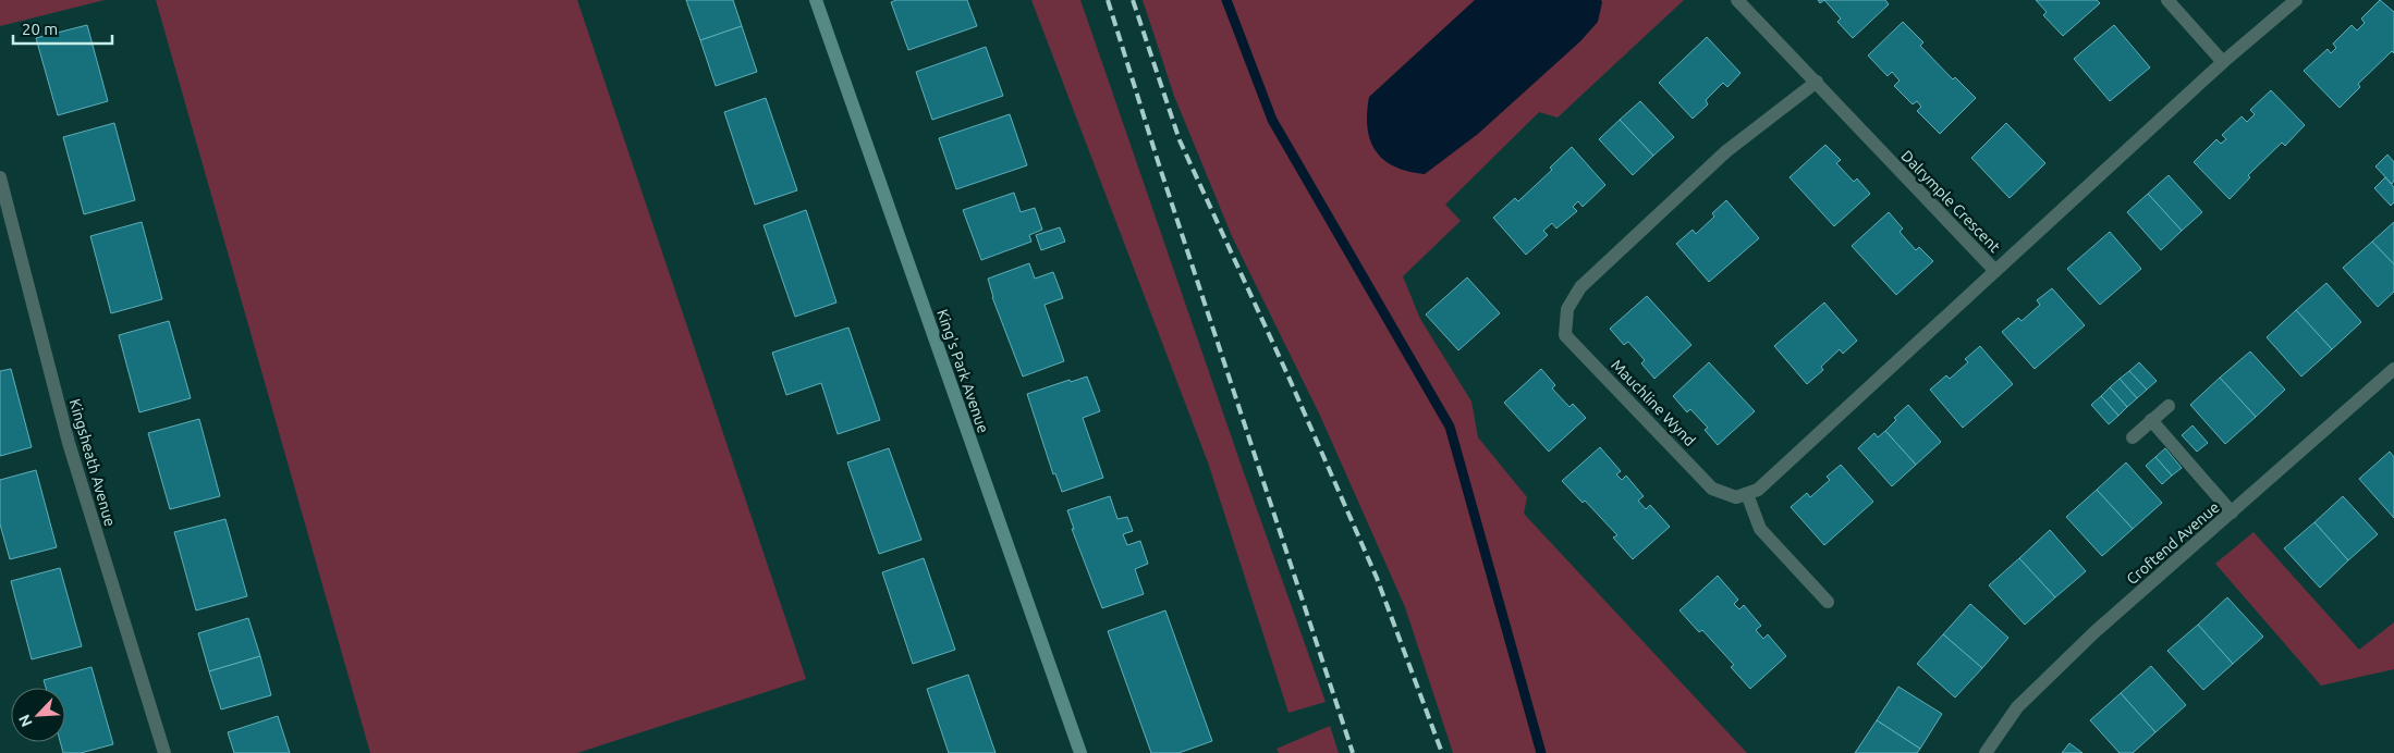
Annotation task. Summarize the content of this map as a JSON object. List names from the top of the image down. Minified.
{"streets":{"main road":["King's Park Avenue"],"street":["Dalrymple Crescent","Mauchline Wynd","Kingsheath Avenue","Croftend Avenue"]},"crossings":[["Dalrymple Crescent","Mauchline Wynd"]],"scale_bar":"20 m","north":"bottom left"}
